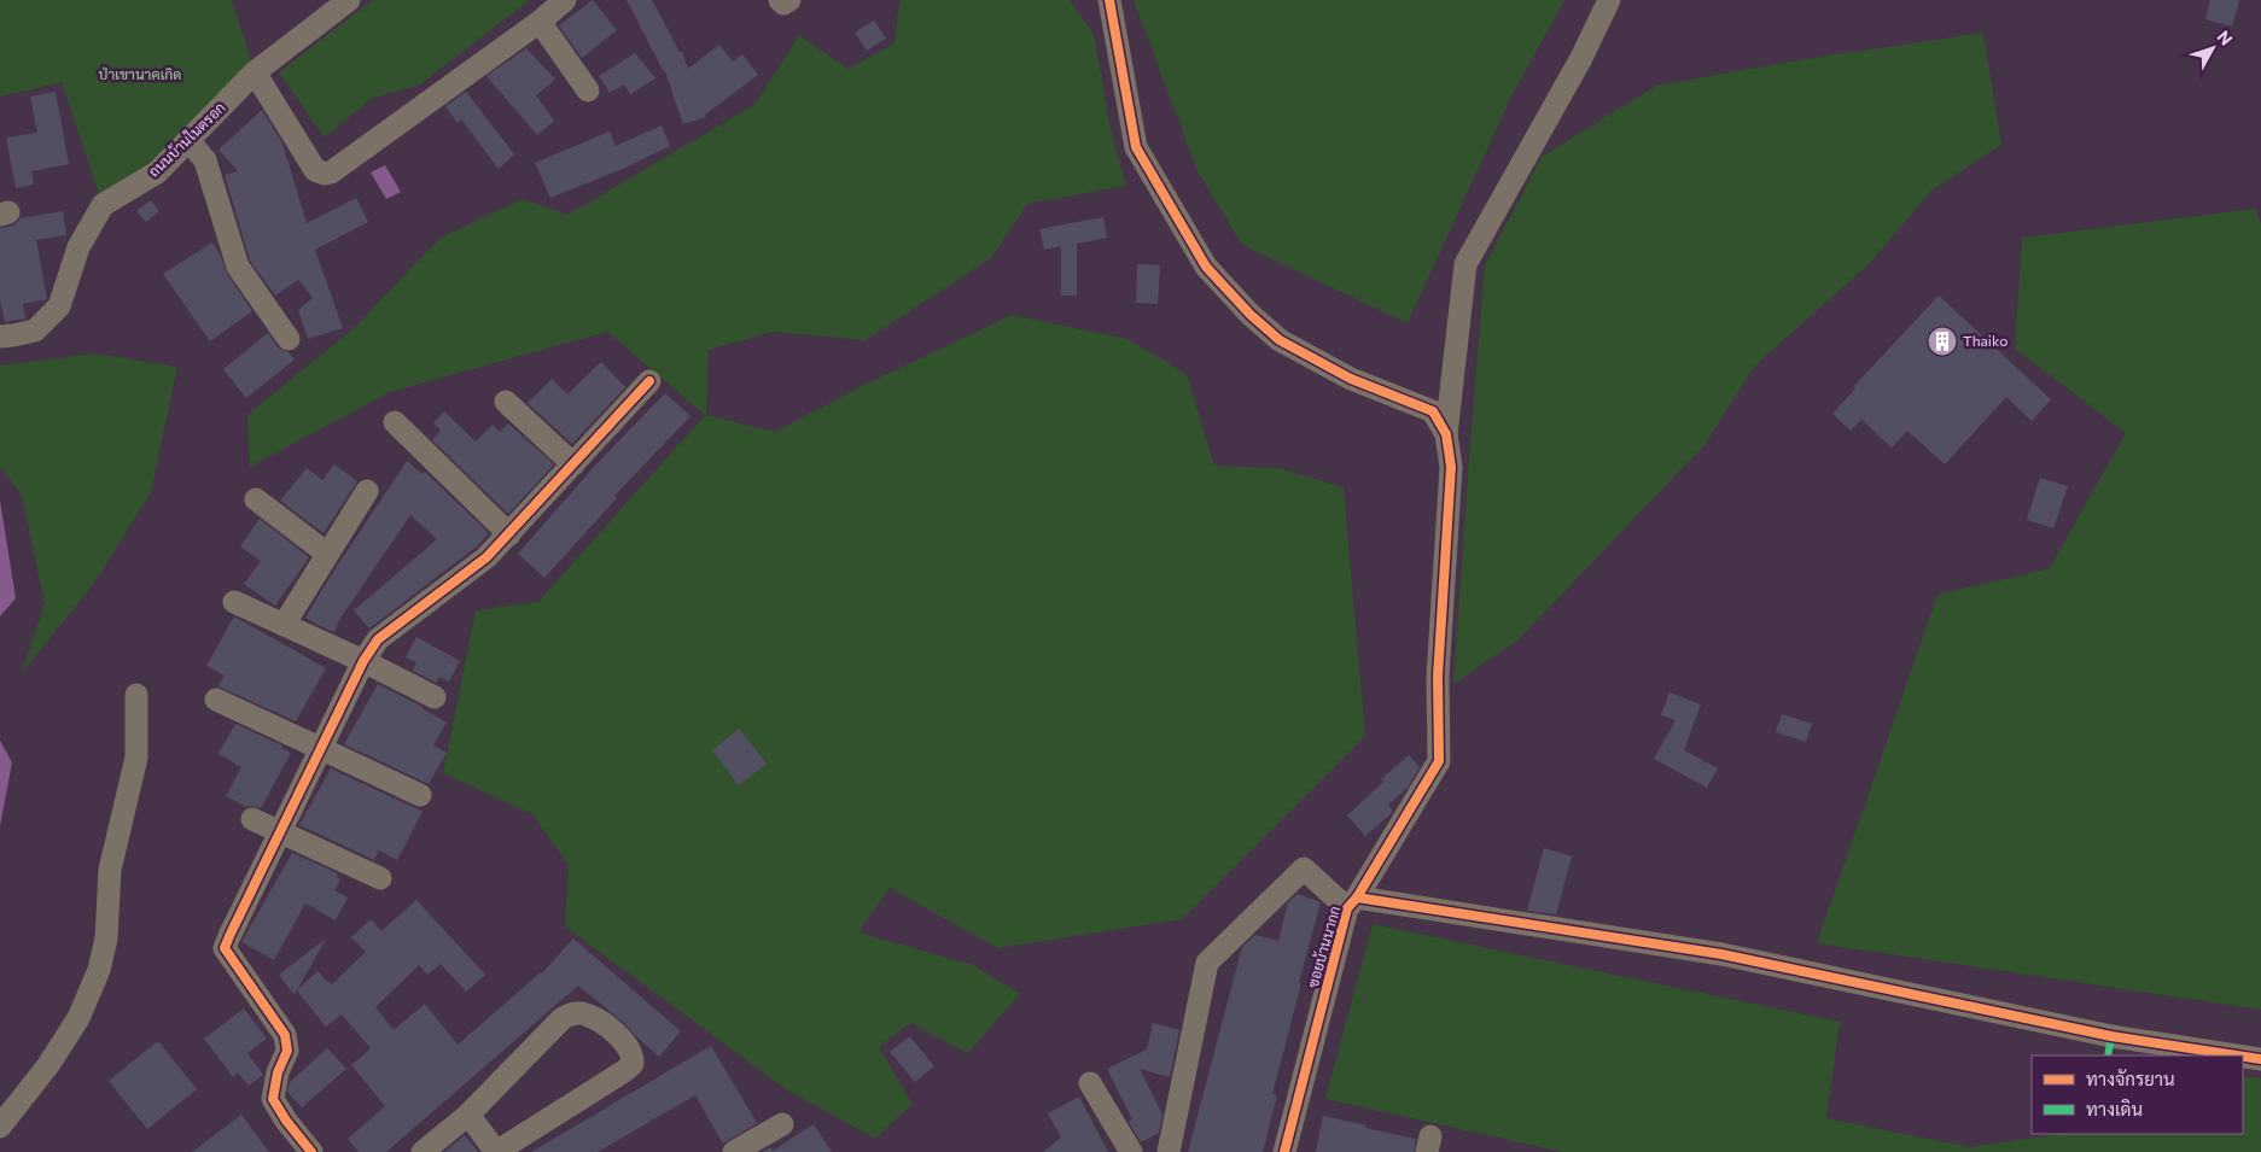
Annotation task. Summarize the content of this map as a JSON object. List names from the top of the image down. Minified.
{"streets":{"street":["ถนนบ้านในตรอก","ซอยบ้านนากก"]},"parks":["ป่าเขานาคเกิด"],"places":{"building":["Thaiko"]},"legend":["ทางจักรยาน","ทางเดิน"],"north":"top right"}
